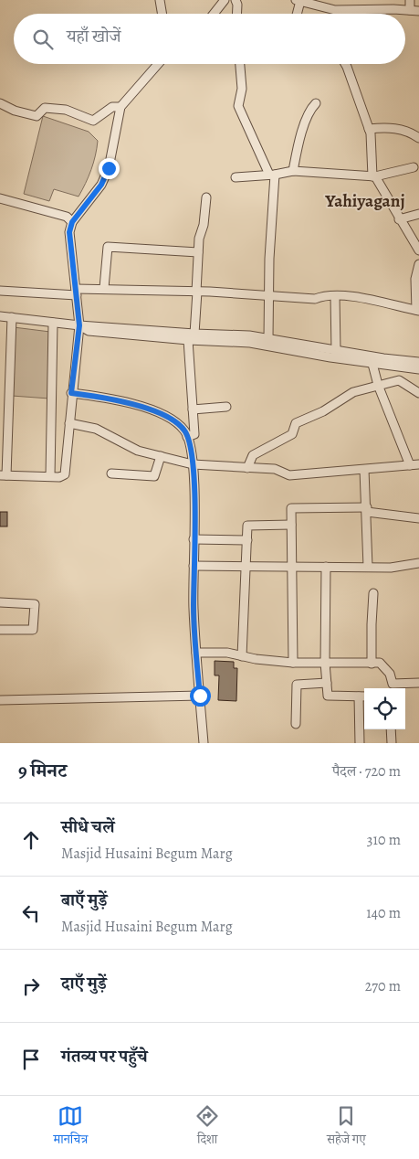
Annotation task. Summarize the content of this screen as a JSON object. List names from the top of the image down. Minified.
{"districts":["Yahiyaganj"],"page":{"search":"यहाँ खोजें","heading":["9 मिनट","पैदल · 720 m"],"list":[["सीधे चलें","Masjid Husaini Begum Marg","310 m"],["बाएँ मुड़ें","Masjid Husaini Begum Marg","140 m"],["दाएँ मुड़ें","270 m"],"गंतव्य पर पहुँचे"],"nav":["मानचित्र","दिशा","सहेजे गए"]}}
